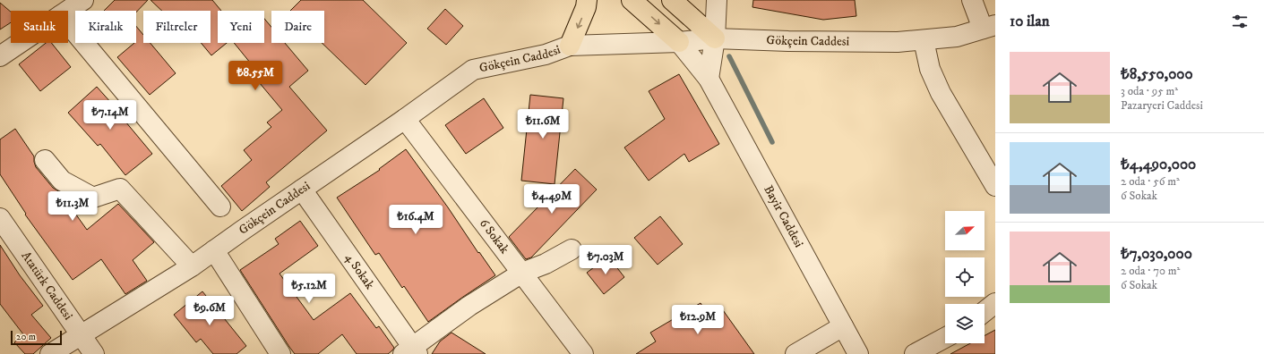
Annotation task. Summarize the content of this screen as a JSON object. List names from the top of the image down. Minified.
{"streets":{"street":["Gökçein Caddesi","Bayir Caddesi","6 Sokak","4 Sokak","Atatürk Caddesi"]},"crossings":[["Gökçein Caddesi","Bayir Caddesi"],["Gökçein Caddesi","6 Sokak"],["Gökçein Caddesi","4 Sokak"],["Gökçein Caddesi","Atatürk Caddesi"]],"scale_bar":"20 m","north":"top right","page":{"heading":"10 ilan","chip":["Satılık","Kiralık","Filtreler","Yeni","Daire"],"list":[{"name":"₺8,550,000","note":"3 oda · 95 m² · Pazaryeri Caddesi"},{"name":"₺4,490,000","note":"2 oda · 56 m² · 6 Sokak"},{"name":"₺7,030,000","note":"2 oda · 70 m² · 6 Sokak"}],"price":["₺8.55M","₺7.14M","₺11.6M","₺4.49M","₺11.3M","₺16.4M","₺7.03M","₺5.12M","₺9.6M","₺12.9M"],"scale":"20 m"}}
